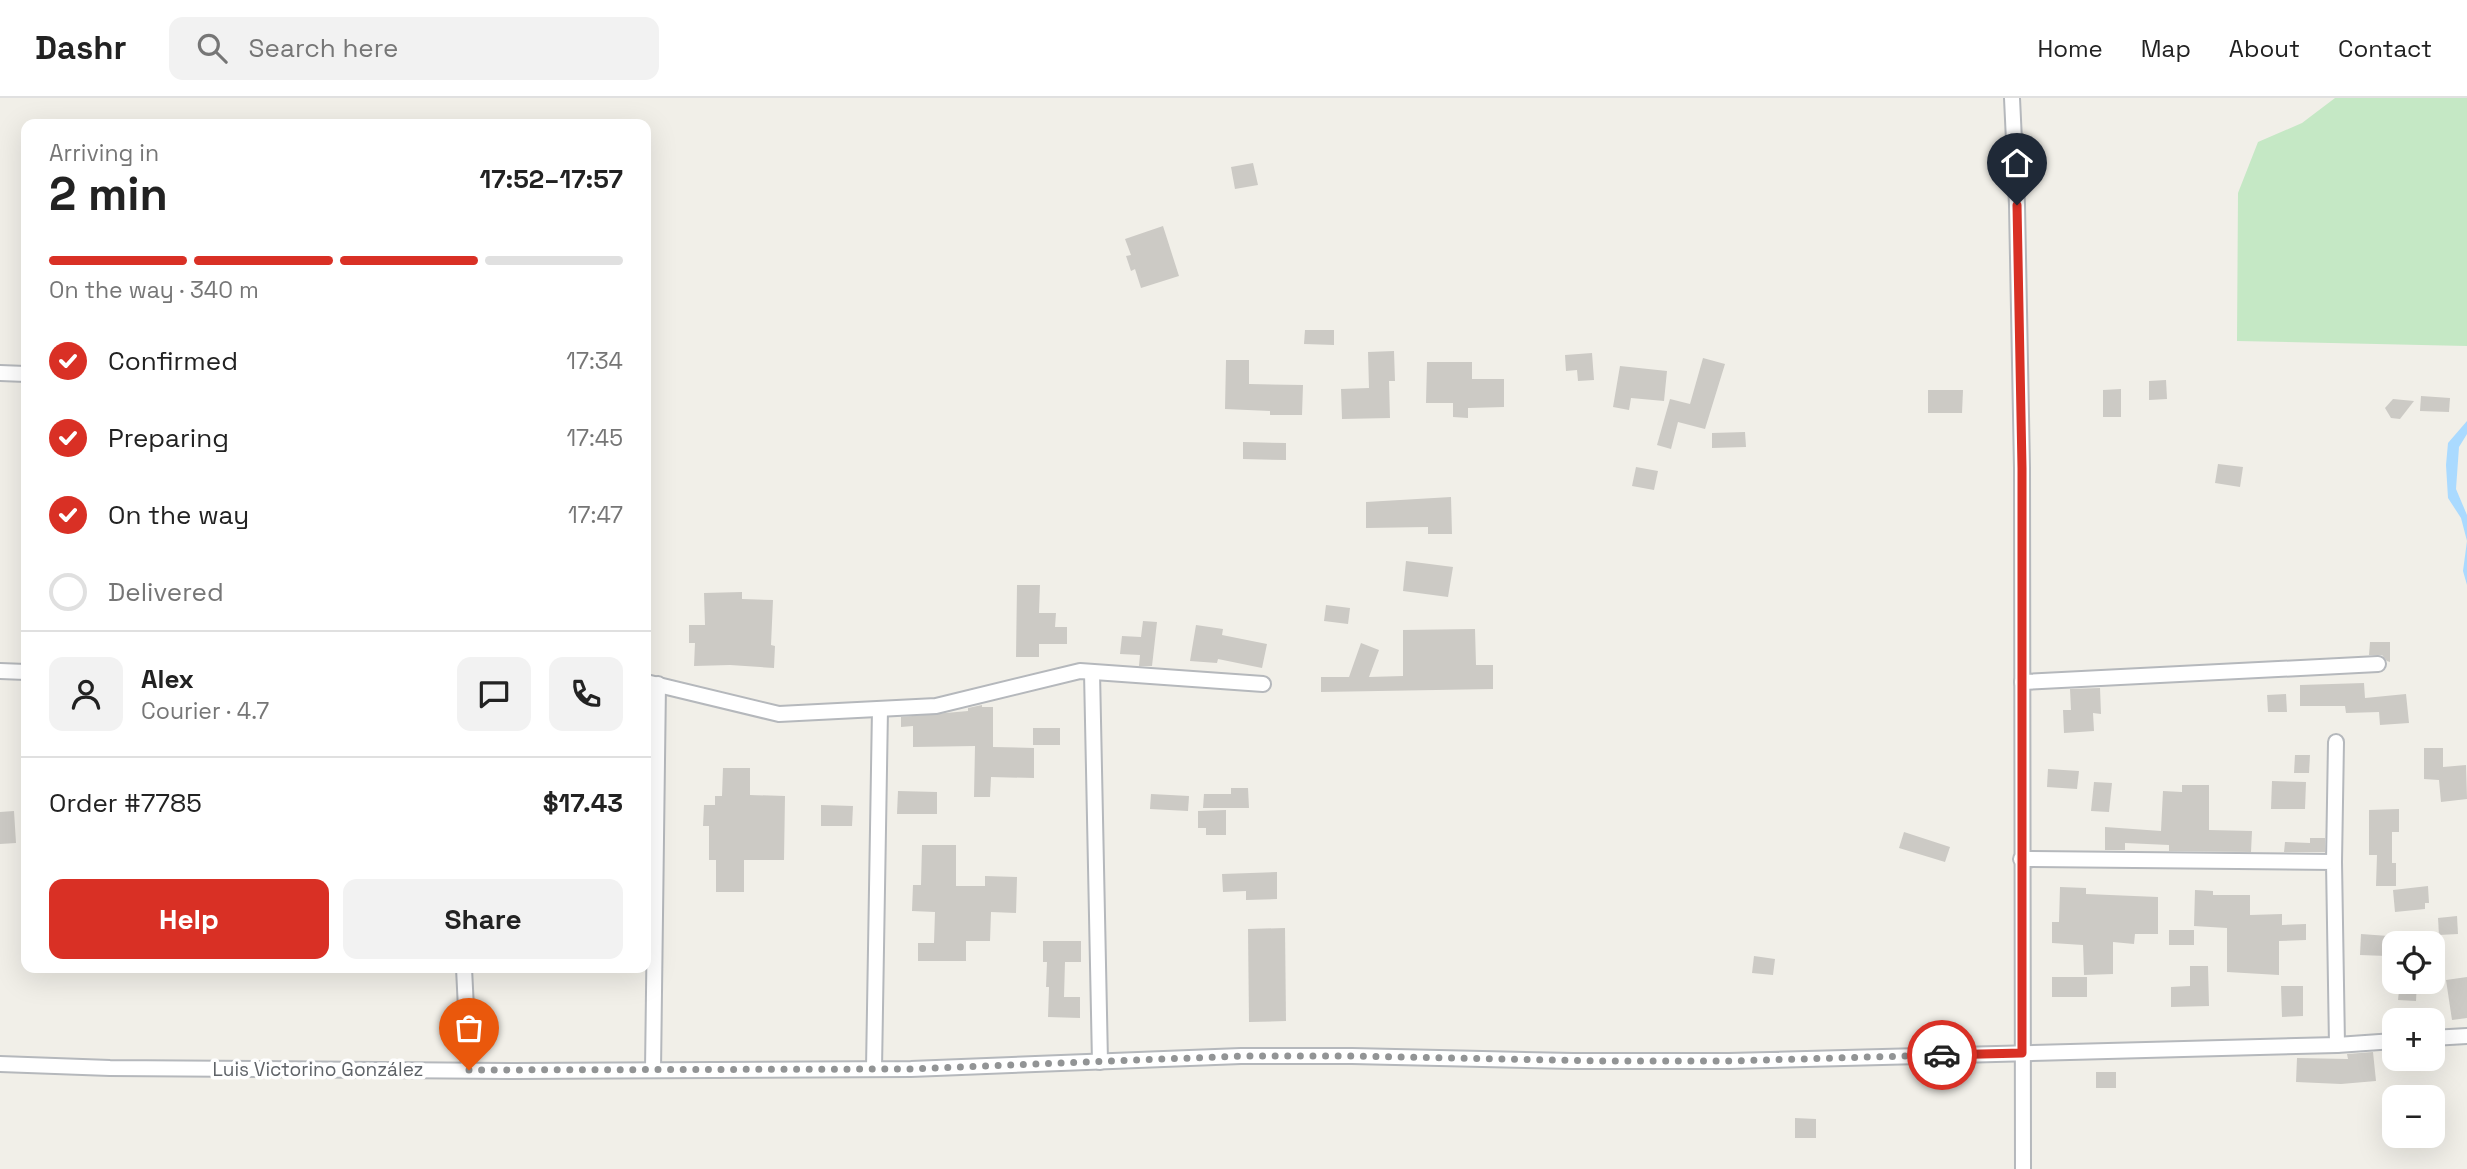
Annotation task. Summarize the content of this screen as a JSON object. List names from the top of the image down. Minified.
{"streets":{"street":["Luis Victorino González"]},"page":{"header":"Dashr","search":"Search here","nav":["Home","Map","About","Contact"],"heading":["2 min","Arriving in","17:52–17:57"],"panel":["Alex","Courier · 4.7","Order #7785","$17.43"],"bar":"On the way · 340 m","list":[["Confirmed","17:34"],["Preparing","17:45"],["On the way","17:47"],"Delivered"],"buttons":["Help","Share"],"map_buttons":["+","−"]}}
